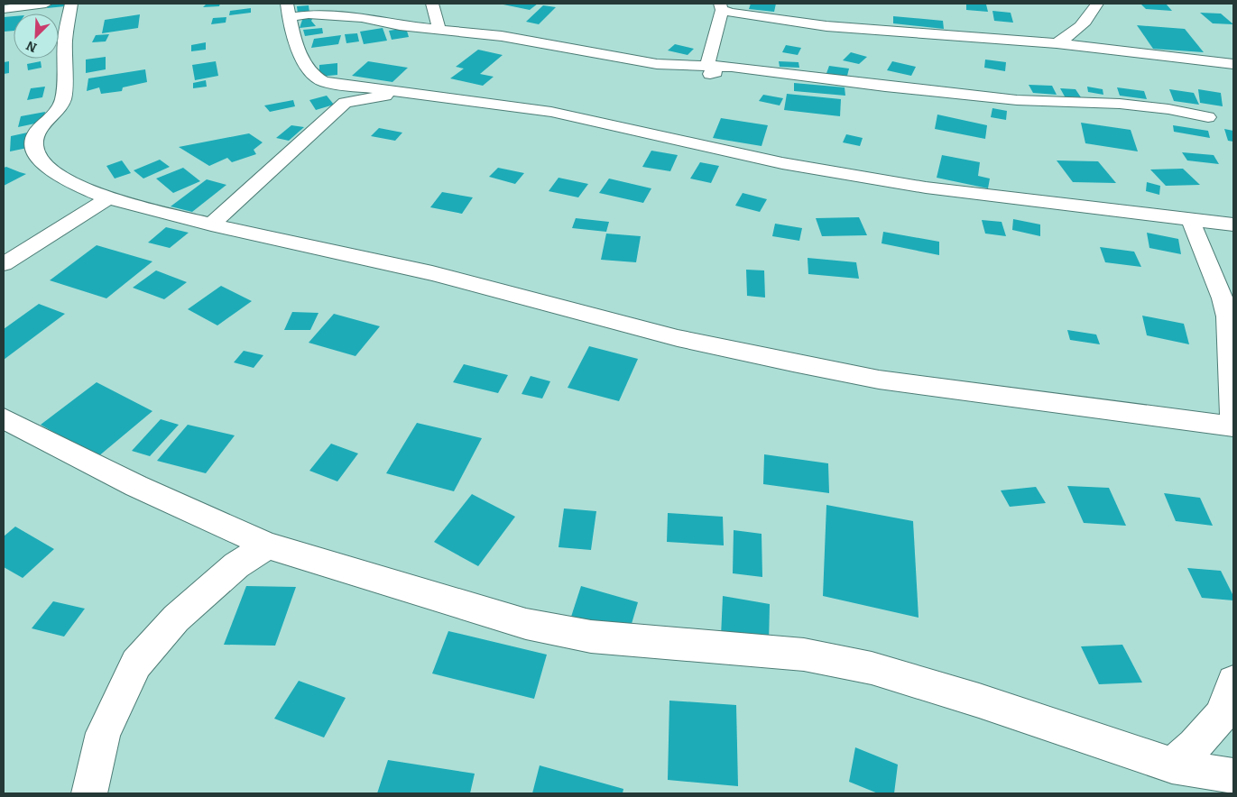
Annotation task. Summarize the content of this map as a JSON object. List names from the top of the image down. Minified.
{"north":"bottom left"}
